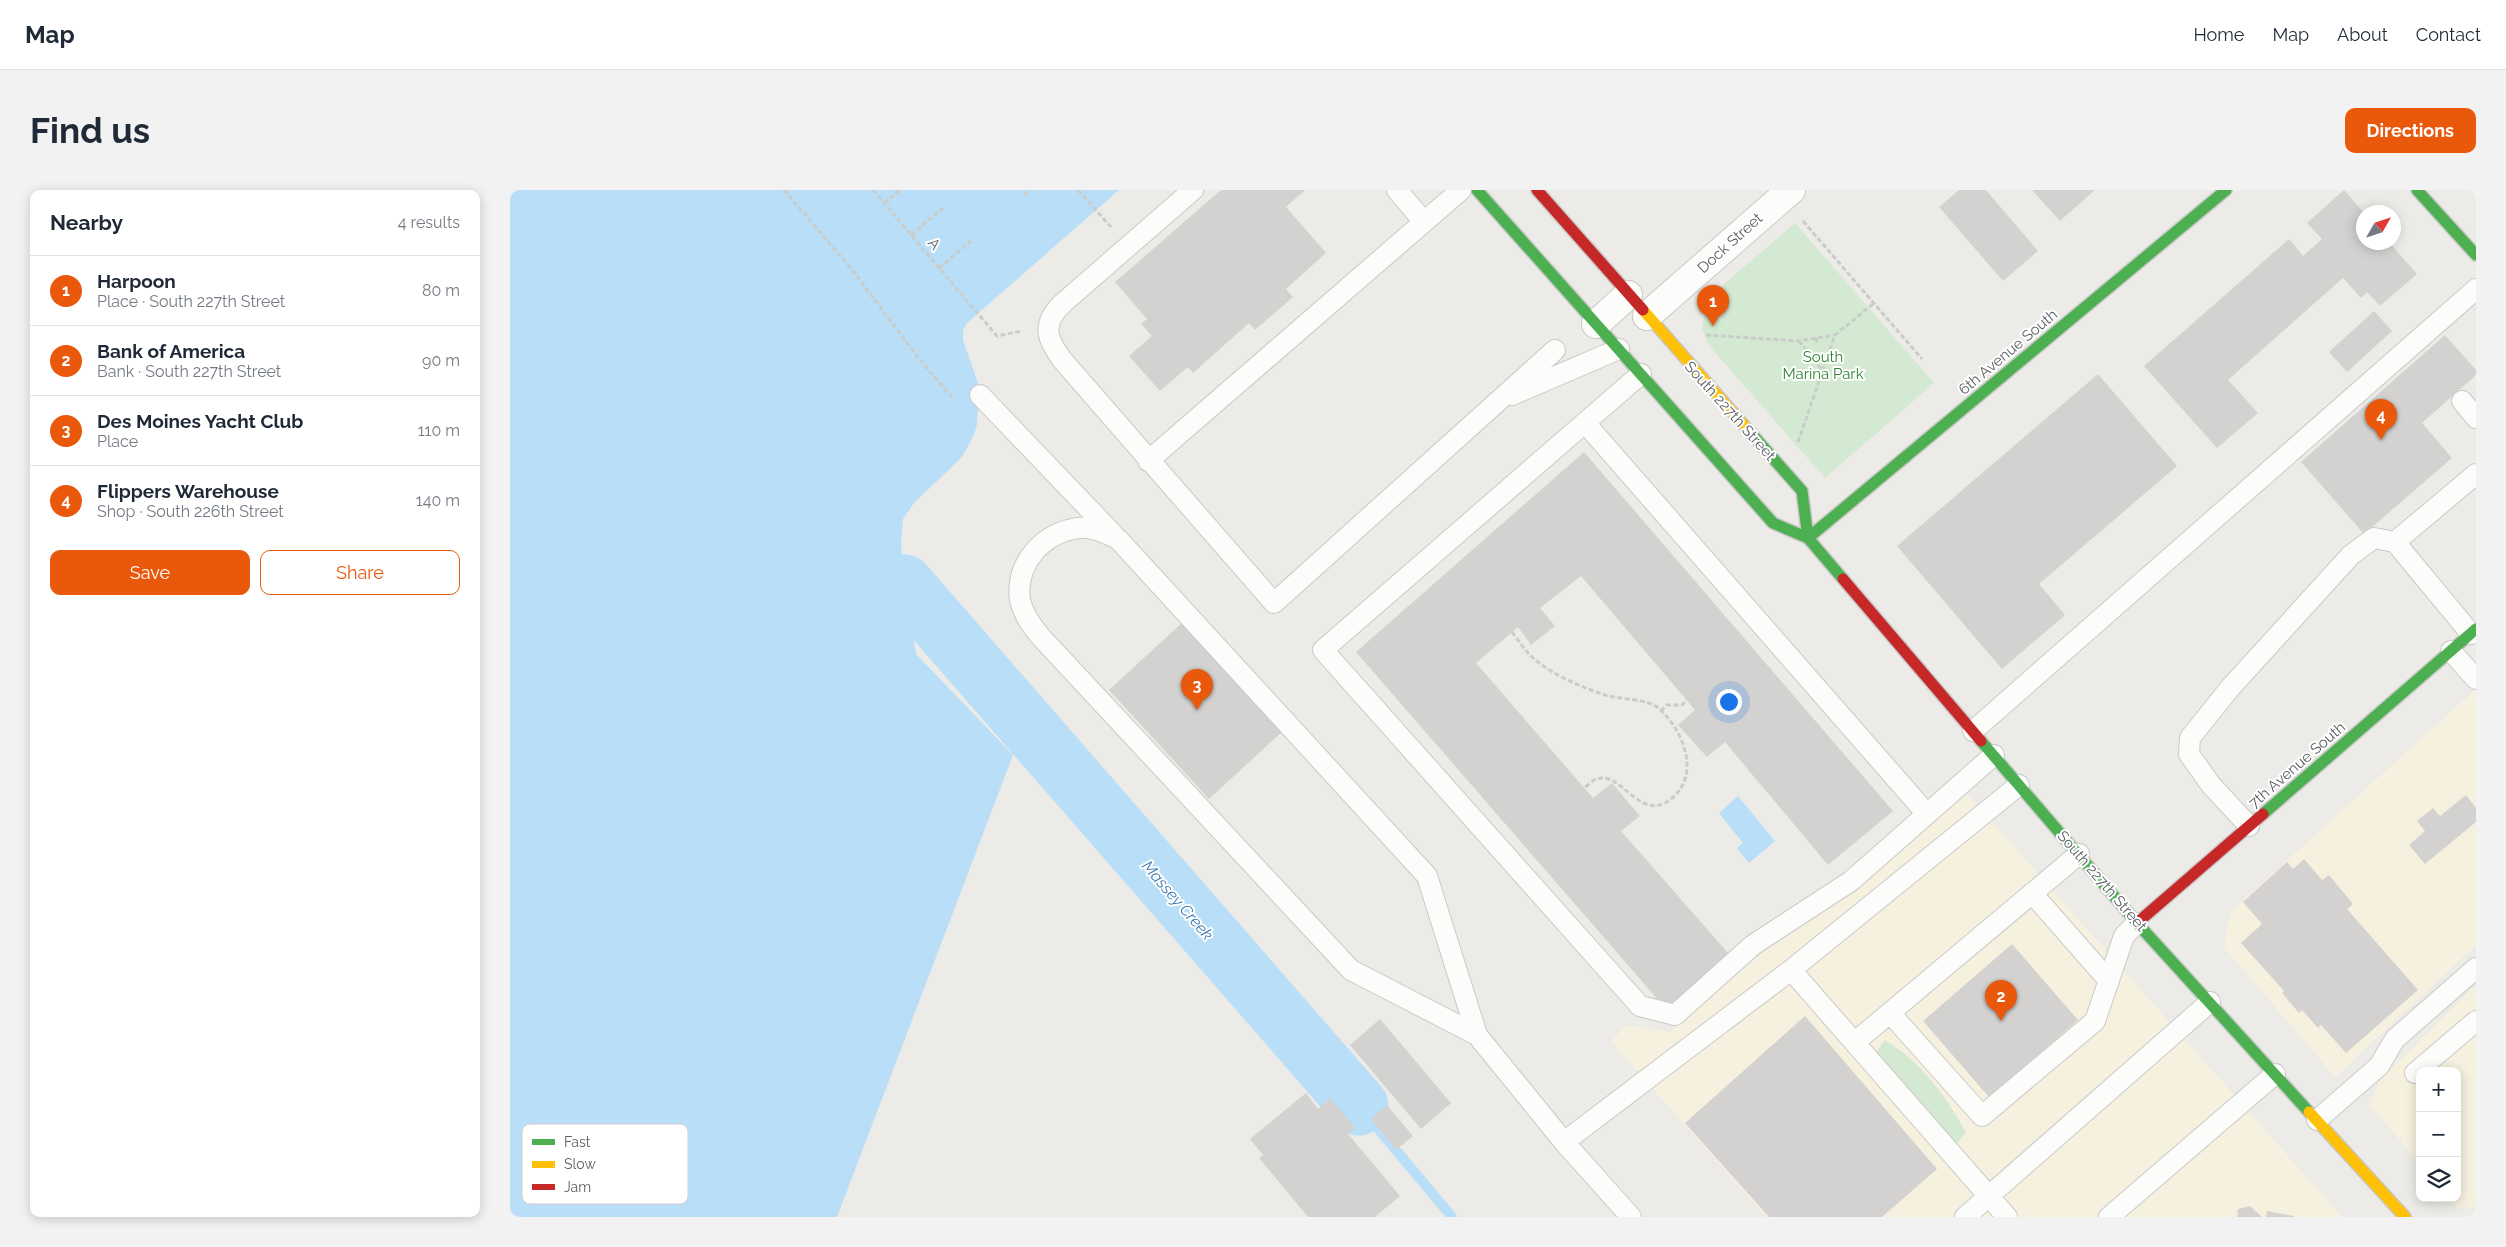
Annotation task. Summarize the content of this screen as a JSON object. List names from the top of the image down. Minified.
{"streets":{"street":["Dock Street","6th Avenue South","South 227th Street","7th Avenue South"],"path":["A"]},"crossings":[["Dock Street","South 227th Street"],["6th Avenue South","South 227th Street"],["South 227th Street","7th Avenue South"]],"water":["Massey Creek"],"parks":["South Marina Park"],"legend":["Fast","Slow","Jam"],"north":"top right","page":{"header":"Map","nav":["Home","Map","About","Contact"],"buttons":["Directions",["Save","Share"]],"title":"Find us","heading":["Nearby","4 results"],"list":[{"mark":"1","name":"Harpoon","note":"Place · South 227th Street","value":"80 m"},{"mark":"2","name":"Bank of America","note":"Bank · South 227th Street","value":"90 m"},{"mark":"3","name":"Des Moines Yacht Club","note":"Place","value":"110 m"},{"mark":"4","name":"Flippers Warehouse","note":"Shop · South 226th Street","value":"140 m"}],"pins":["1","4","3","2"],"map_buttons":["+","−"]}}
